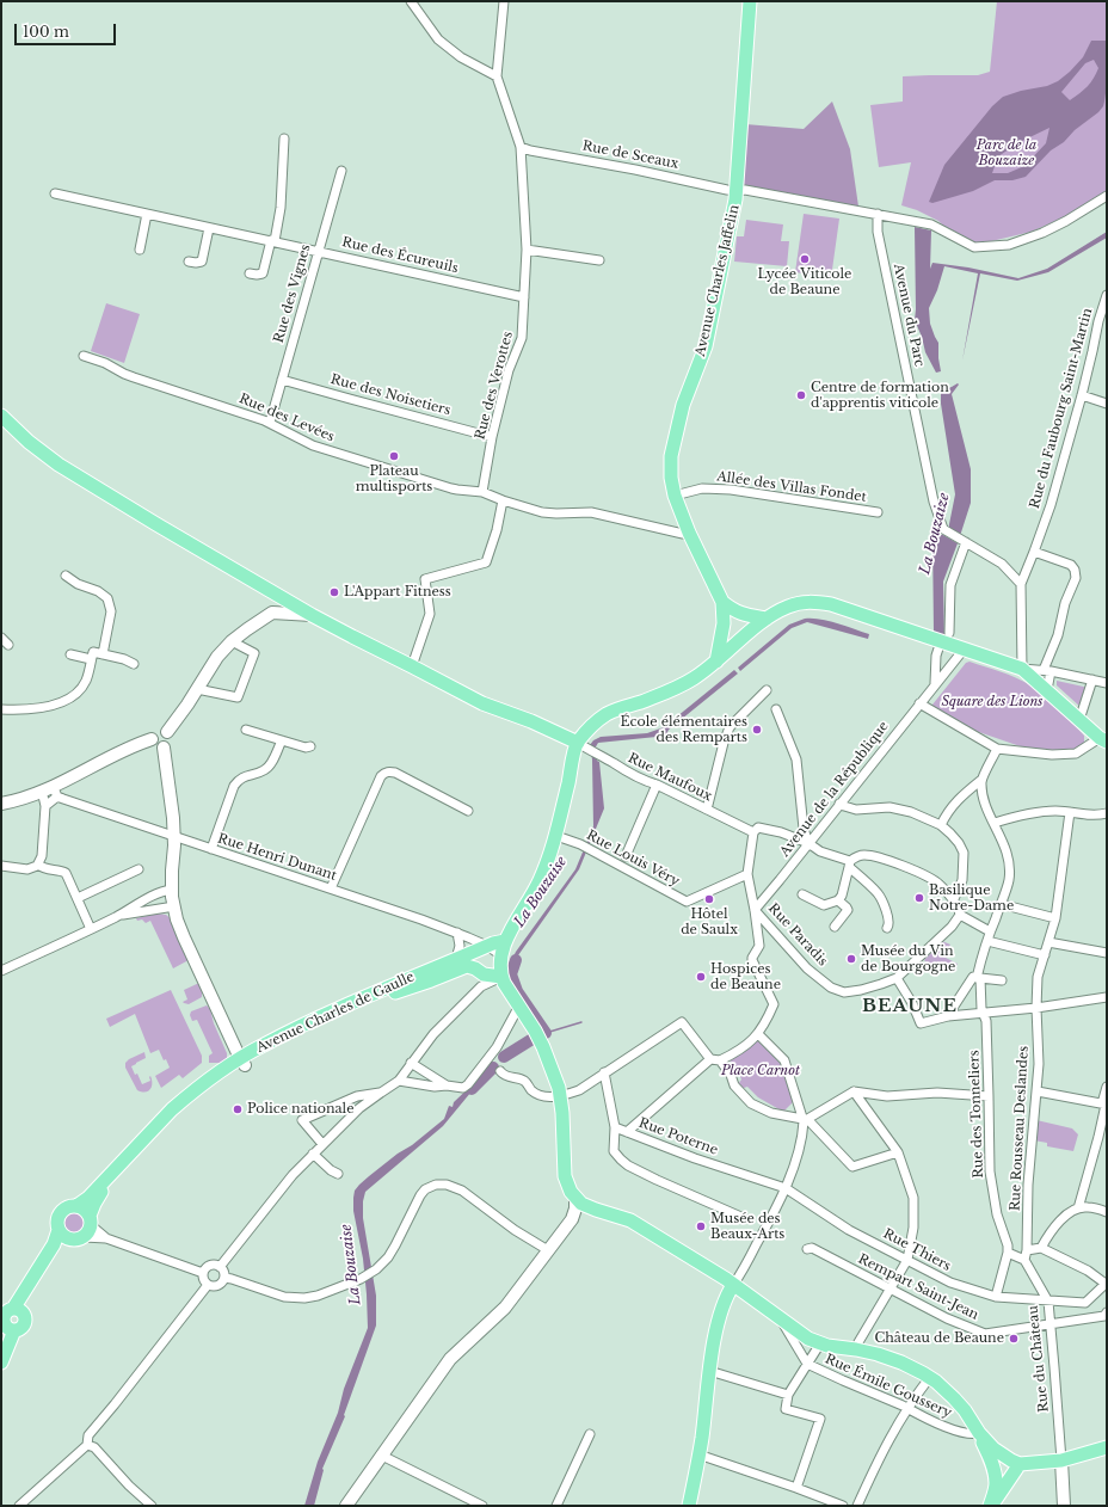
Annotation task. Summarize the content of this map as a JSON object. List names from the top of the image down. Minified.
{"streets":{"main road":["Avenue Charles Jaffelin","Avenue Charles de Gaulle"],"street":["Rue de Sceaux","Rue des Écureuils","Rue des Vignes","Avenue du Parc","Rue des Verottes","Rue des Noisetiers","Rue du Faubourg Saint-Martin","Rue des Levées","Allée des Villas Fondet","Rue Maufoux","Avenue de la République","Rue Henri Dunant","Rue Louis Véry","Rue Paradis","Rue des Tonneliers","Rue Rousseau Deslandes","Rue Poterne","Rue Thiers","Rempart Saint-Jean","Rue du Château","Rue Émile Goussery"]},"crossings":[["Rue de Sceaux","Avenue Charles Jaffelin"],["Rue de Sceaux","Rue des Verottes"],["Rue des Écureuils","Rue des Vignes"],["Rue des Écureuils","Rue des Verottes"],["Avenue Charles Jaffelin","Allée des Villas Fondet"],["Rue des Vignes","Rue des Noisetiers"],["Rue des Vignes","Rue des Levées"],["Avenue du Parc","Rue du Faubourg Saint-Martin"],["Rue des Verottes","Rue des Noisetiers"],["Rue des Verottes","Rue des Levées"],["Avenue de la République","Rue Paradis"],["Rue Henri Dunant","Avenue Charles de Gaulle"],["Rue des Tonneliers","Rue Thiers"],["Rue Rousseau Deslandes","Rue du Château"],["Rue Poterne","Rue Thiers"],["Rue Thiers","Rue du Château"],["Rempart Saint-Jean","Rue du Château"]],"districts":["BEAUNE"],"water":["La Bouzaize","La Bouzaise"],"parks":["Parc de la Bouzaize","Square des Lions","Place Carnot"],"places":["Lycée Viticole de Beaune","Centre de formation d'apprentis viticole","Plateau multisports","L'Appart Fitness","École élémentaires des Remparts","Basilique Notre-Dame","Hôtel de Saulx","Musée du Vin de Bourgogne","Hospices de Beaune","Police nationale","Musée des Beaux-Arts","Château de Beaune"],"scale_bar":"100 m"}
